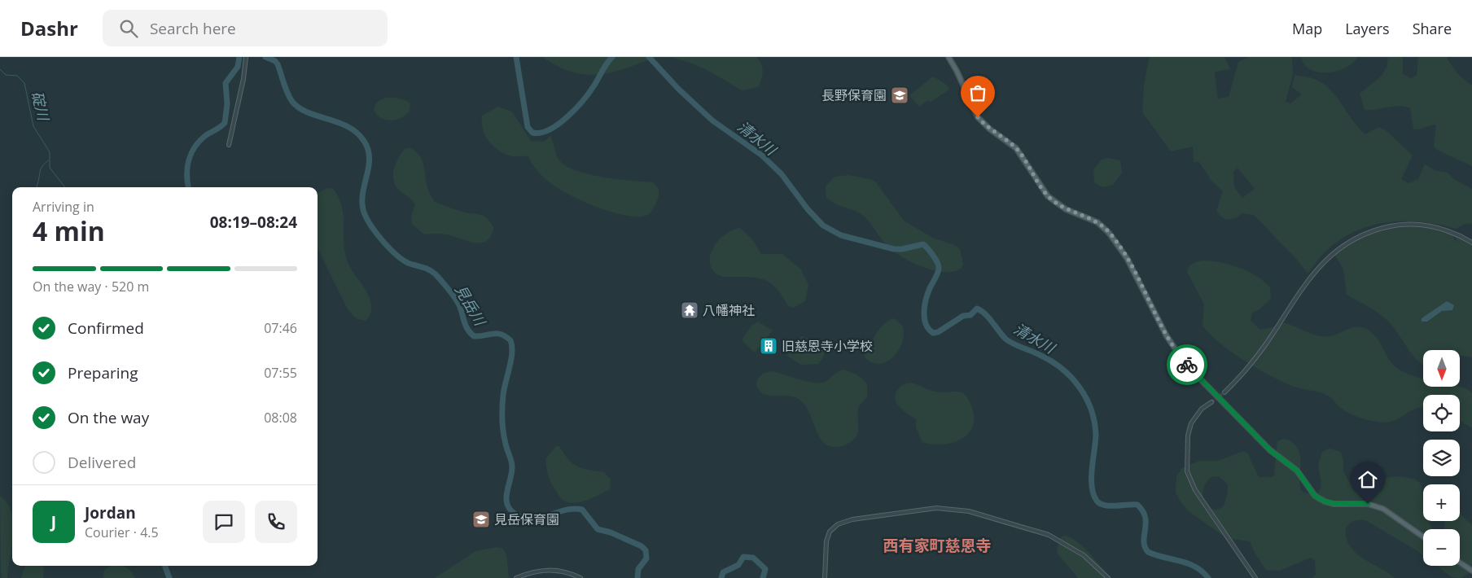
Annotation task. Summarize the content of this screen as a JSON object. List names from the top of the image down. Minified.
{"districts":["西有家町慈恩寺"],"water":["碇川","清水川","見岳川"],"places":{"school or university":["長野保育園","見岳保育園"],"temple":["八幡神社"],"building":["旧慈恩寺小学校"]},"north":"bottom","page":{"header":"Dashr","search":"Search here","nav":["Map","Layers","Share"],"heading":["4 min","Arriving in","08:19–08:24"],"panel":["Jordan","Courier · 4.5"],"bar":"On the way · 520 m","list":[["Confirmed","07:46"],["Preparing","07:55"],["On the way","08:08"],"Delivered"],"map_buttons":["+","−"],"round":"J"}}
